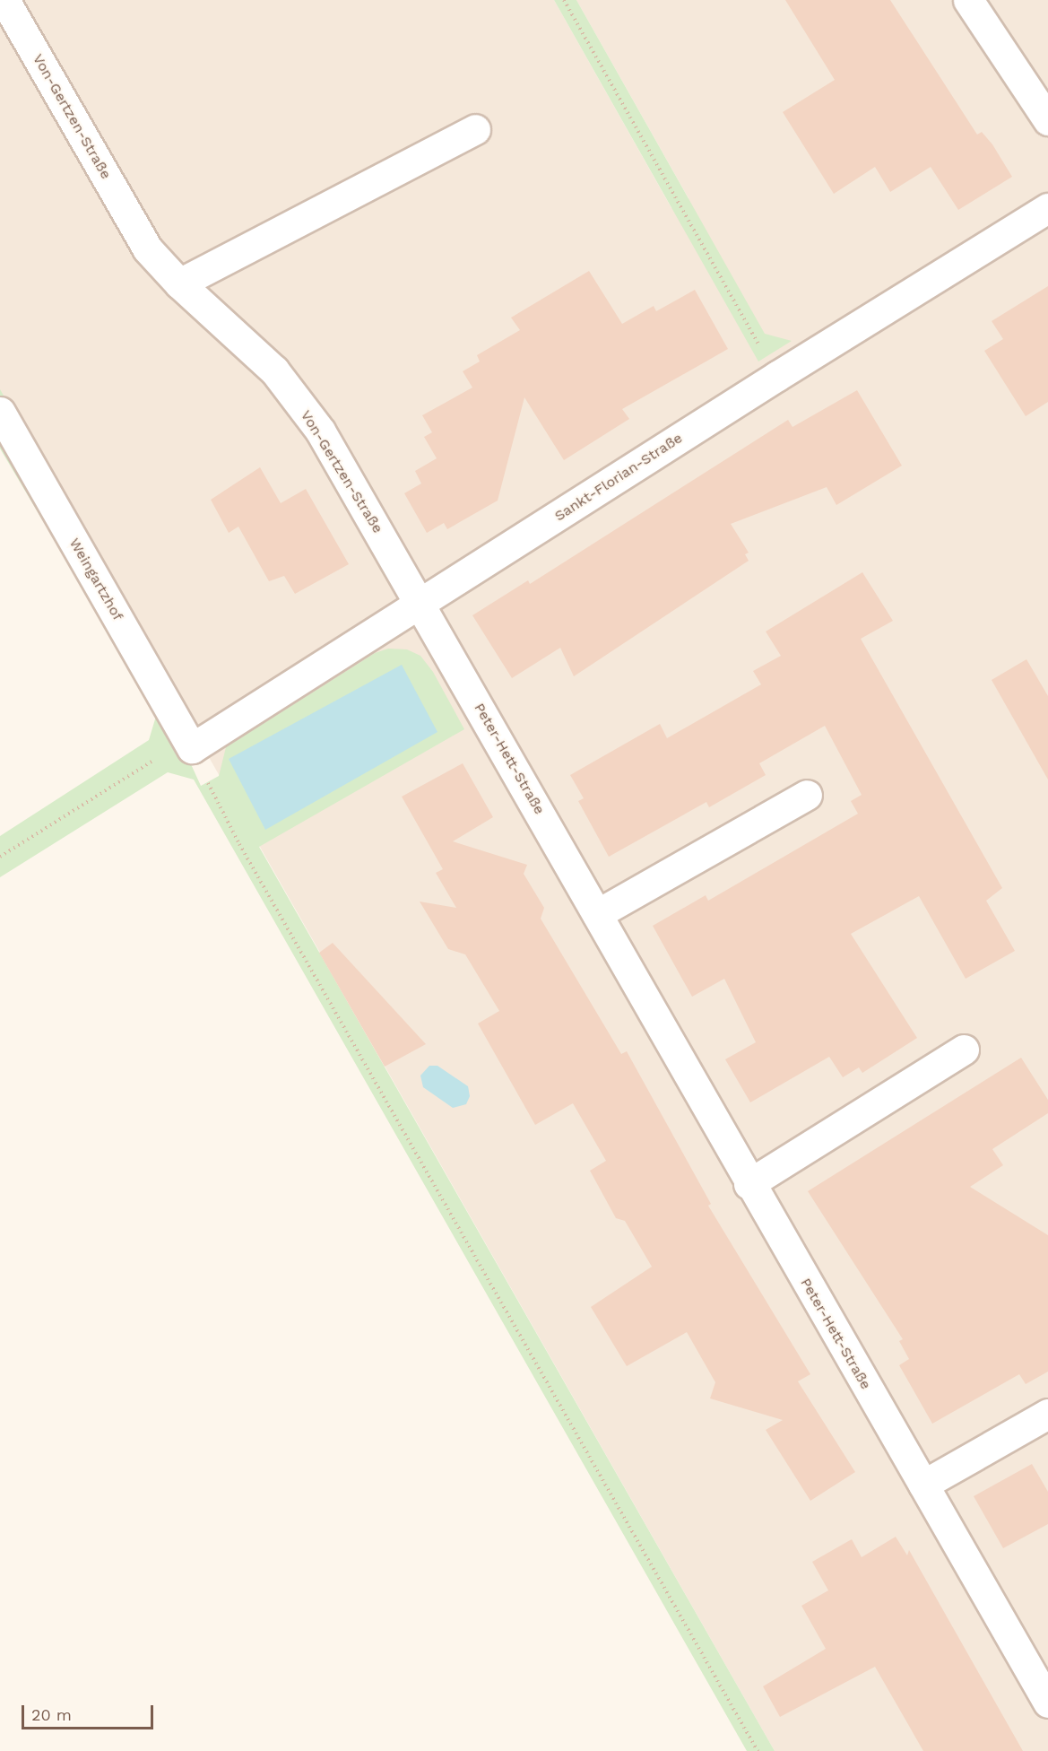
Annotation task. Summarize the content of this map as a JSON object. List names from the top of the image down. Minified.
{"streets":{"street":["Von-Gertzen-Straße","Sankt-Florian-Straße","Weingartzhof","Peter-Hett-Straße"]},"crossings":[["Von-Gertzen-Straße","Sankt-Florian-Straße"],["Von-Gertzen-Straße","Peter-Hett-Straße"],["Sankt-Florian-Straße","Weingartzhof"],["Sankt-Florian-Straße","Peter-Hett-Straße"]],"scale_bar":"20 m"}
